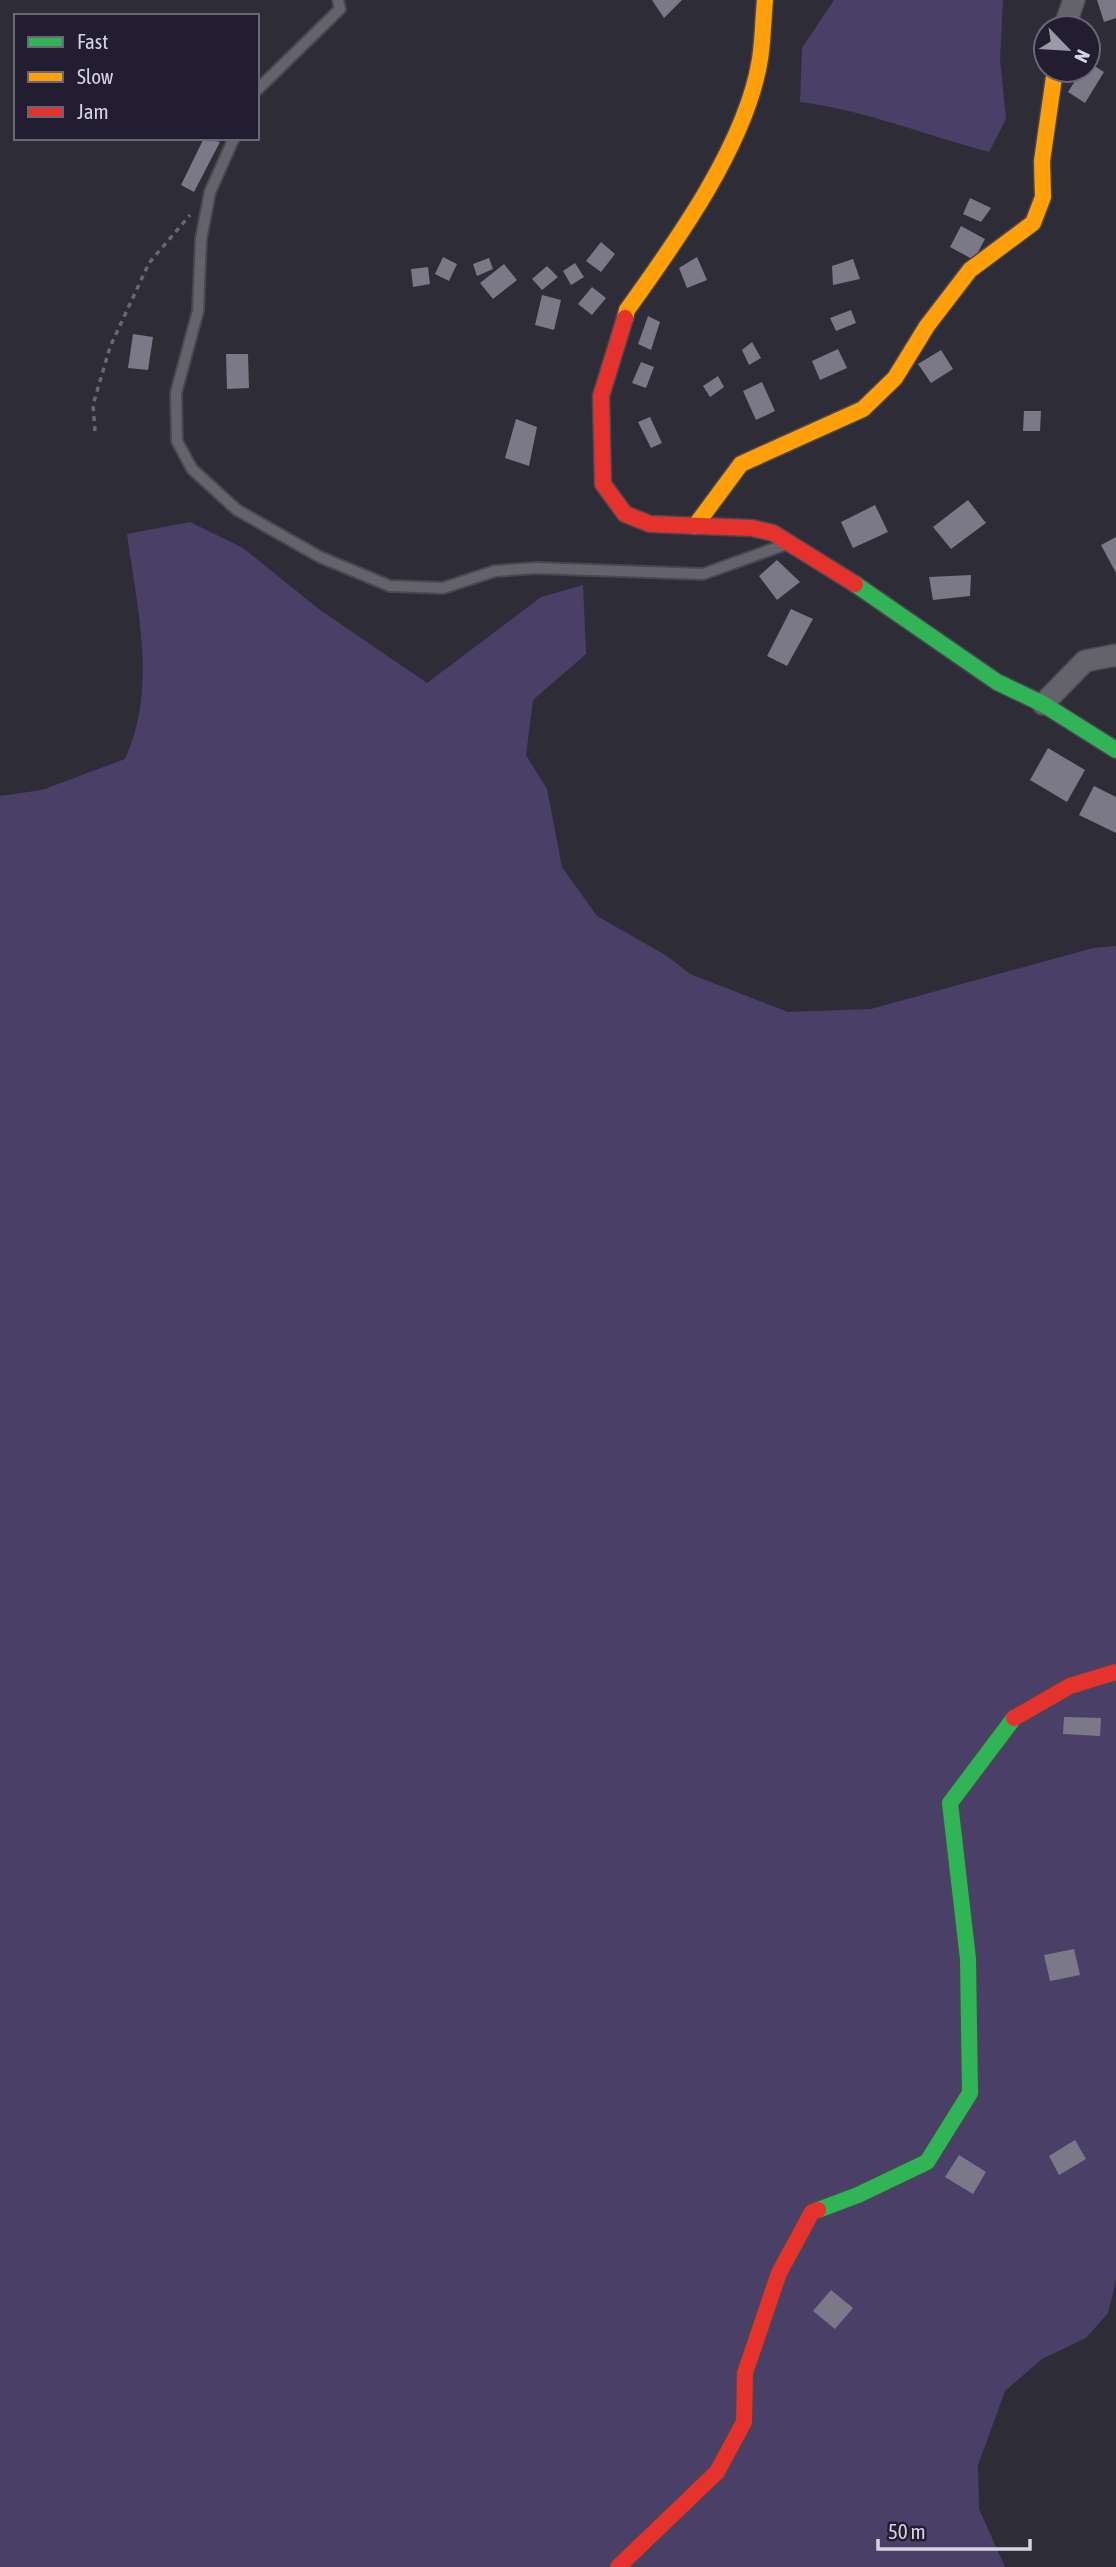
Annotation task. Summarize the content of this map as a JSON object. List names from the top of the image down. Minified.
{"legend":["Fast","Slow","Jam"],"scale_bar":"50 m","north":"bottom right"}
